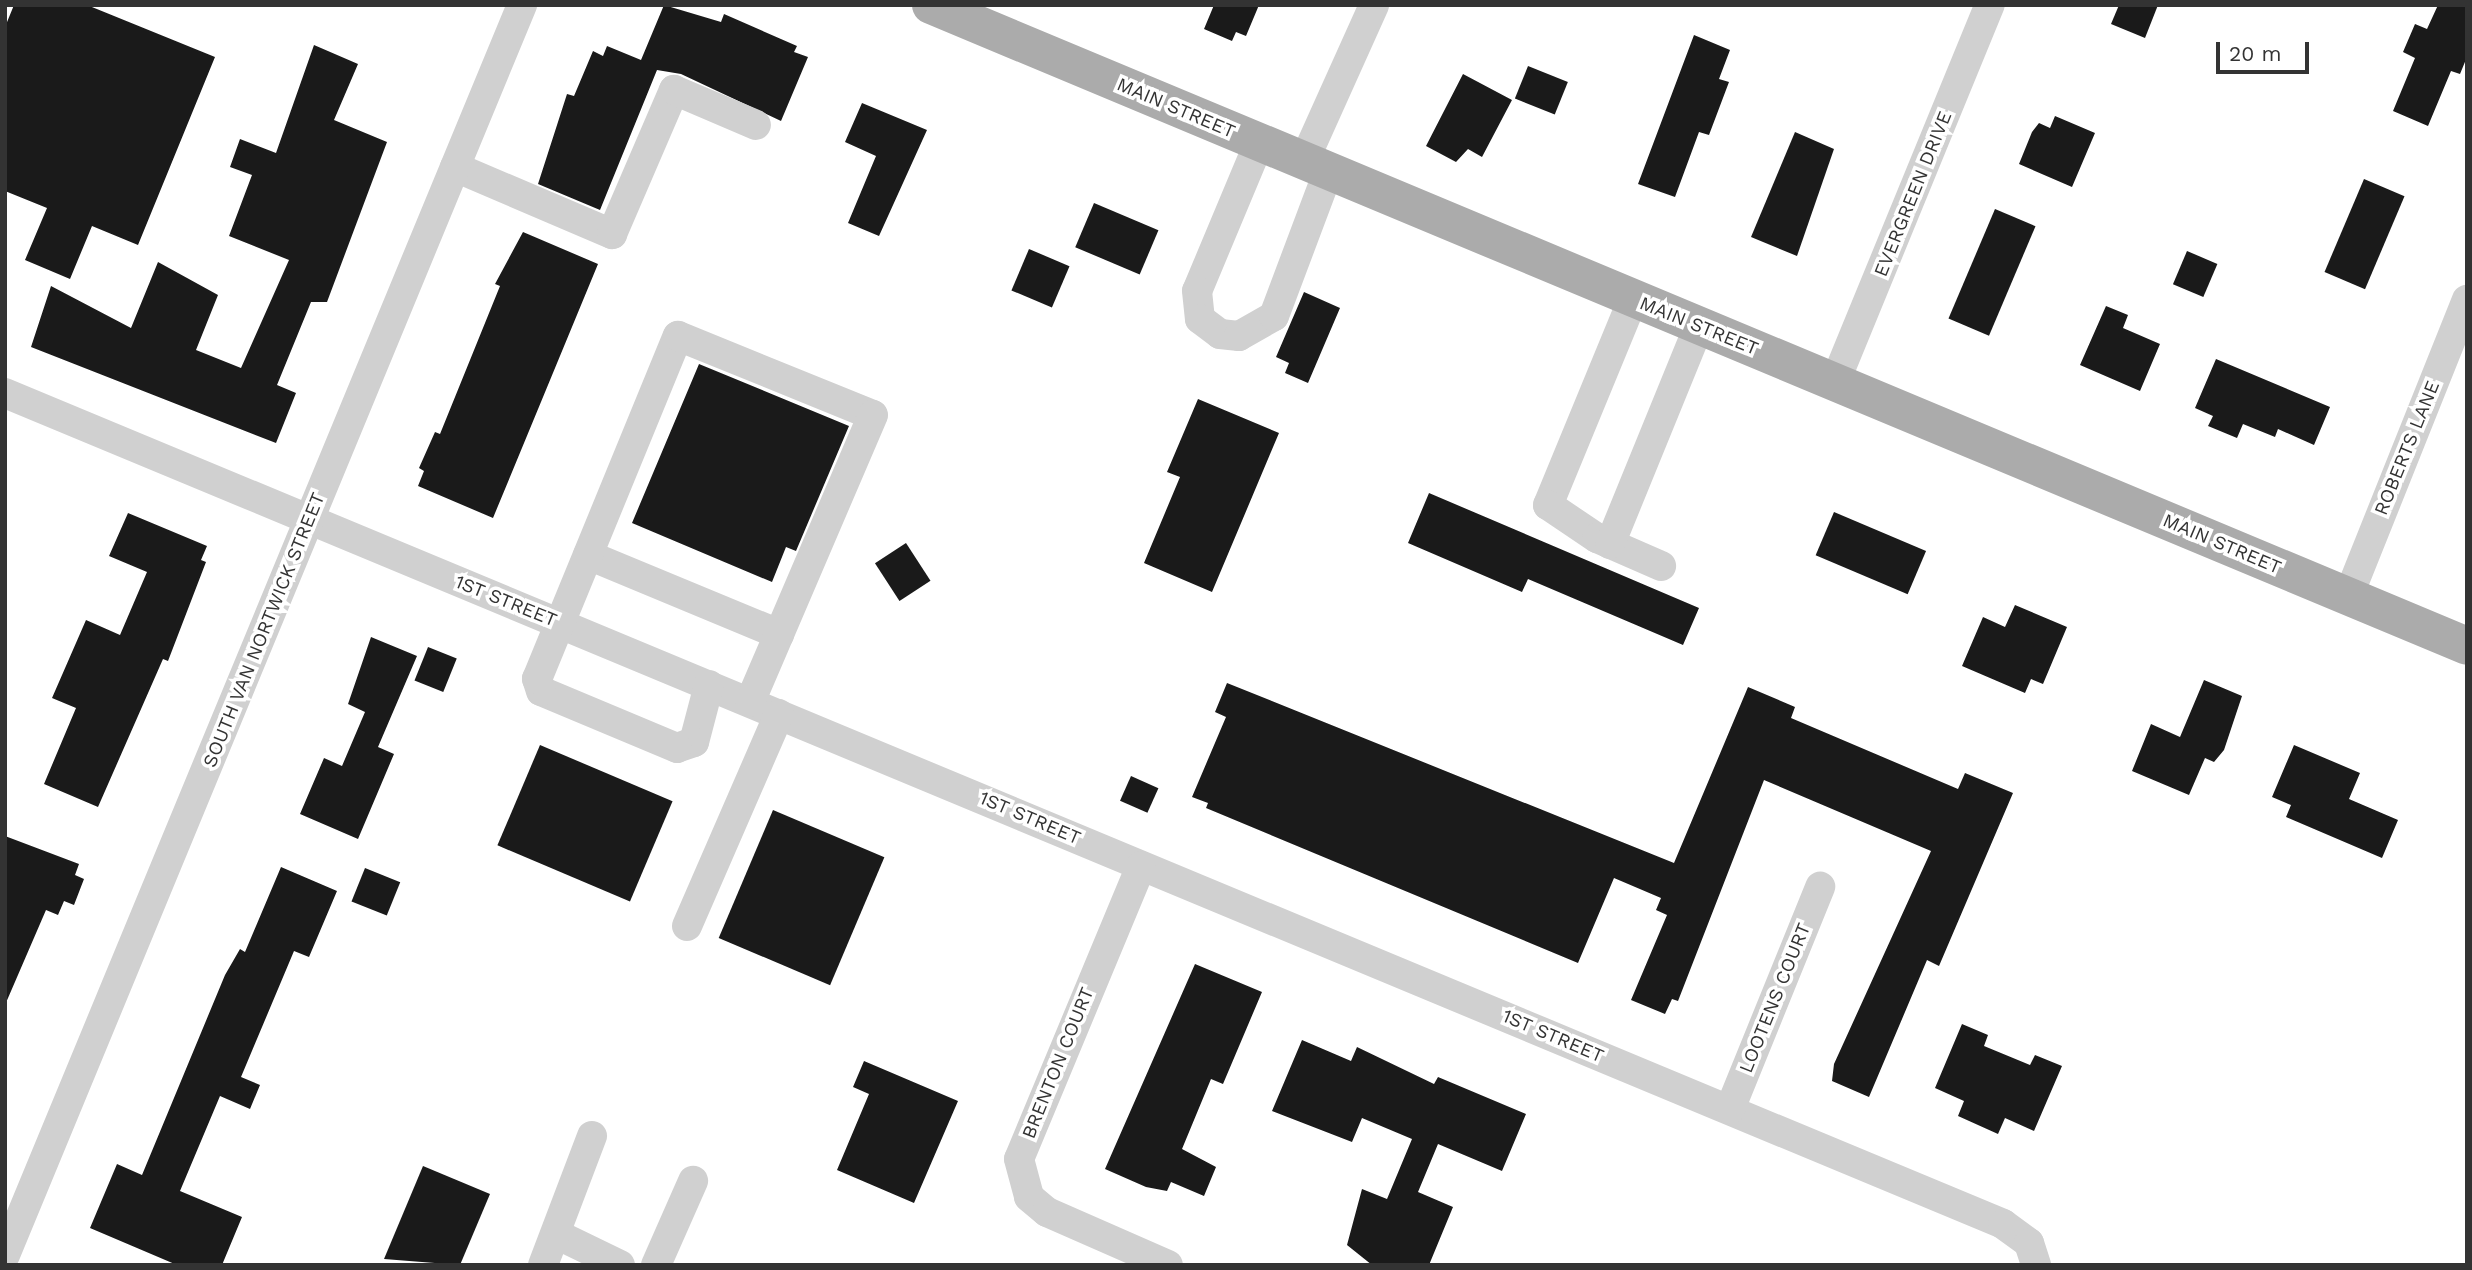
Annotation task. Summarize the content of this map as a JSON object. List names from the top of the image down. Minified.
{"streets":{"main road":["MAIN STREET"],"street":["EVERGREEN DRIVE","ROBERTS LANE","1ST STREET","SOUTH VAN NORTWICK STREET","LOOTENS COURT","BRENTON COURT"]},"crossings":[["MAIN STREET","EVERGREEN DRIVE"],["MAIN STREET","ROBERTS LANE"],["1ST STREET","SOUTH VAN NORTWICK STREET"],["1ST STREET","LOOTENS COURT"],["1ST STREET","BRENTON COURT"]],"scale_bar":"20 m"}
